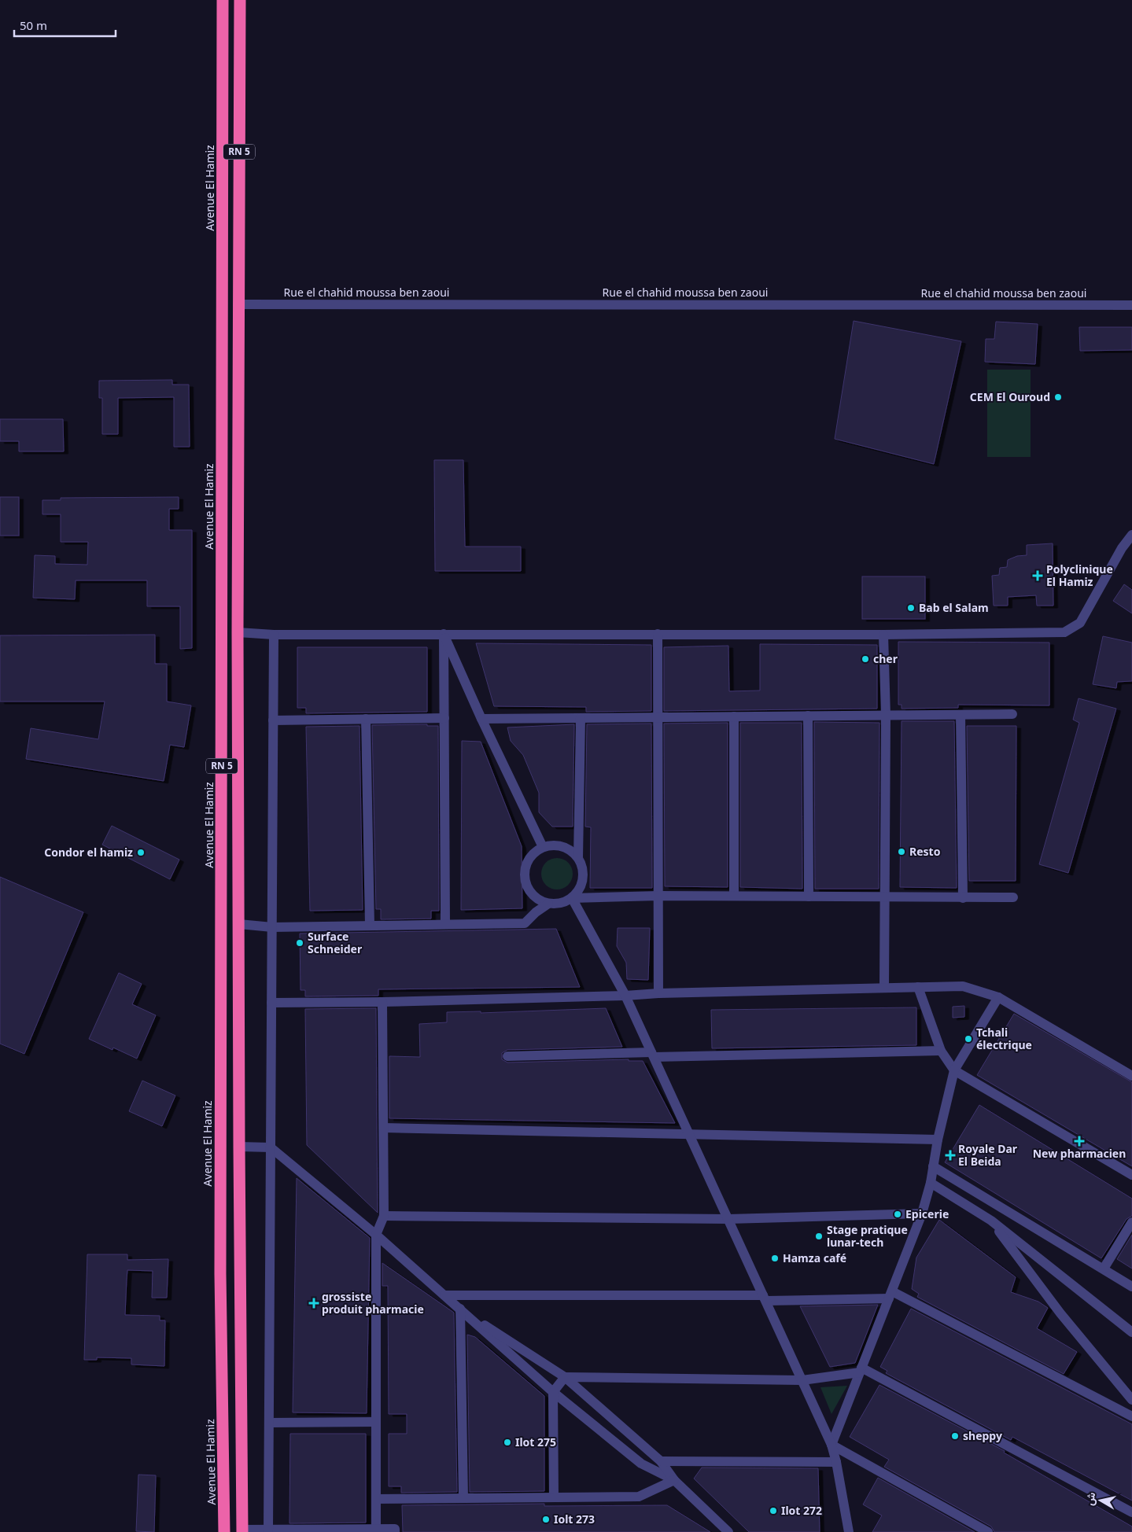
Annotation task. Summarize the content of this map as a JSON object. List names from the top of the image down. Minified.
{"streets":{"highway":["RN 5","Avenue El Hamiz"],"street":["Rue el chahid moussa ben zaoui"]},"crossings":[["RN 5","Rue el chahid moussa ben zaoui"]],"places":{"other":["CEM El Ouroud","Bab el Salam","cher","Resto","Condor el hamiz","Surface Schneider","Tchali électrique","Epicerie","Stage pratique lunar-tech","Hamza café","sheppy","Ilot 275","Ilot 272","Iolt 273"],"health":["Polyclinique El Hamiz","New pharmacien","Royale Dar El Beida","grossiste produit pharmacie"]},"scale_bar":"50 m","north":"left"}
